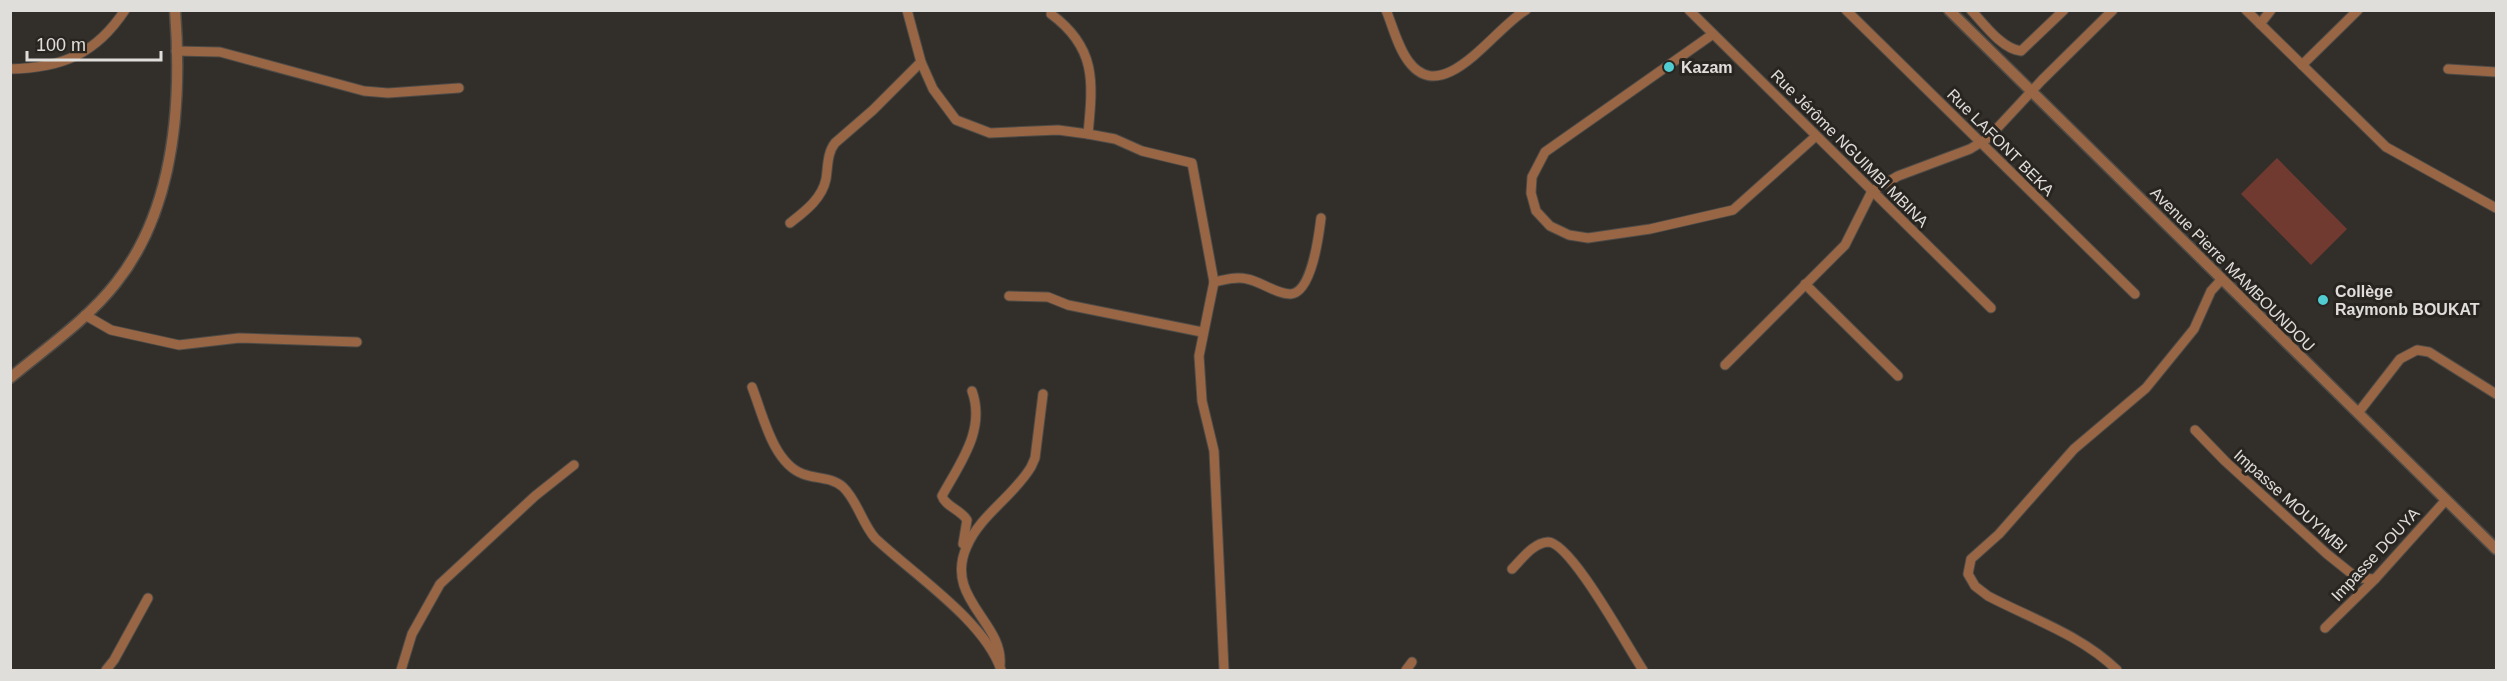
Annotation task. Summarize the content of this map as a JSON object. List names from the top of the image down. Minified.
{"streets":{"street":["Rue LAFONT BEKA","Rue Jérôme NGUIMBI MBINA","Avenue Pierre MAMBOUNDOU","Impasse MOUYIMBI","Impasse DOUYA"]},"crossings":[["Avenue Pierre MAMBOUNDOU","Impasse DOUYA"],["Impasse MOUYIMBI","Impasse DOUYA"]],"places":["Kazam","Collège Raymonb BOUKAT"],"scale_bar":"100 m"}
